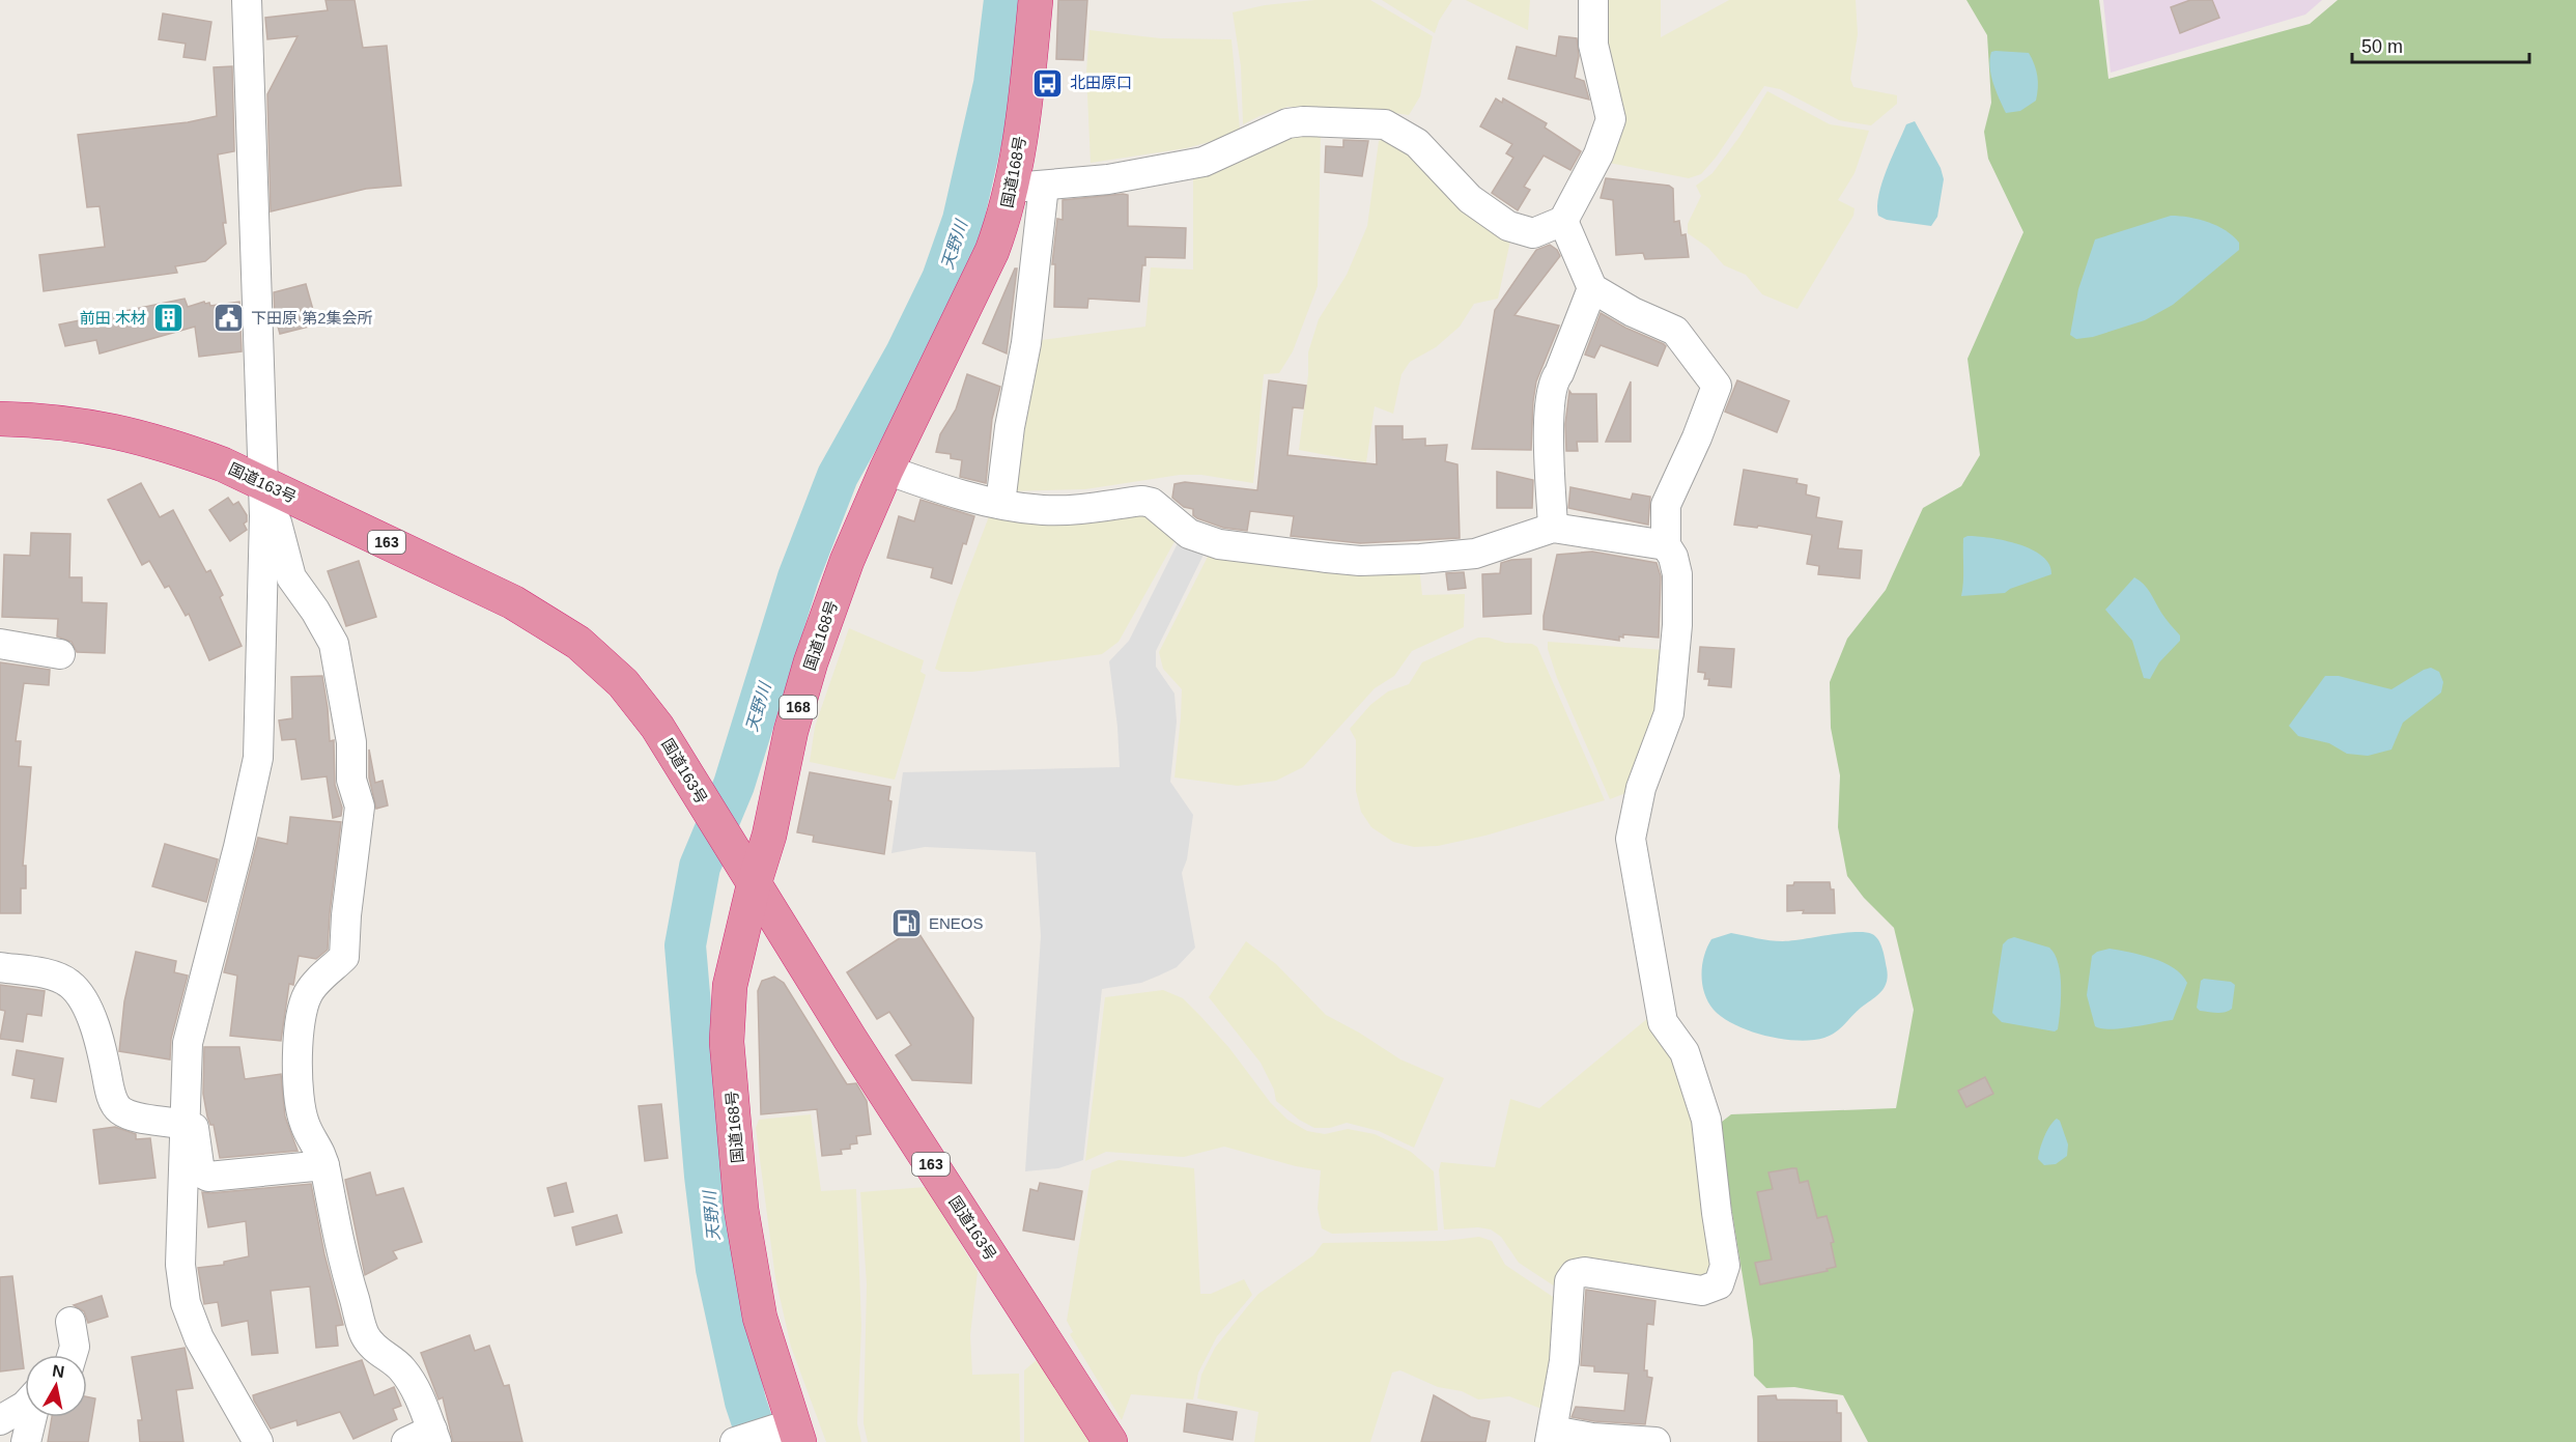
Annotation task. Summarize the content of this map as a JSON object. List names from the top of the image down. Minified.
{"streets":{"highway":["国道168号","国道163号","163","168"]},"crossings":[["国道168号","国道163号"]],"water":["天野川"],"places":{"bus stop":["北田原口"],"building":["前田 木材"],"public building":["下田原 第2集会所"],"fuel station":["ENEOS"]},"scale_bar":"50 m","north":"top"}
